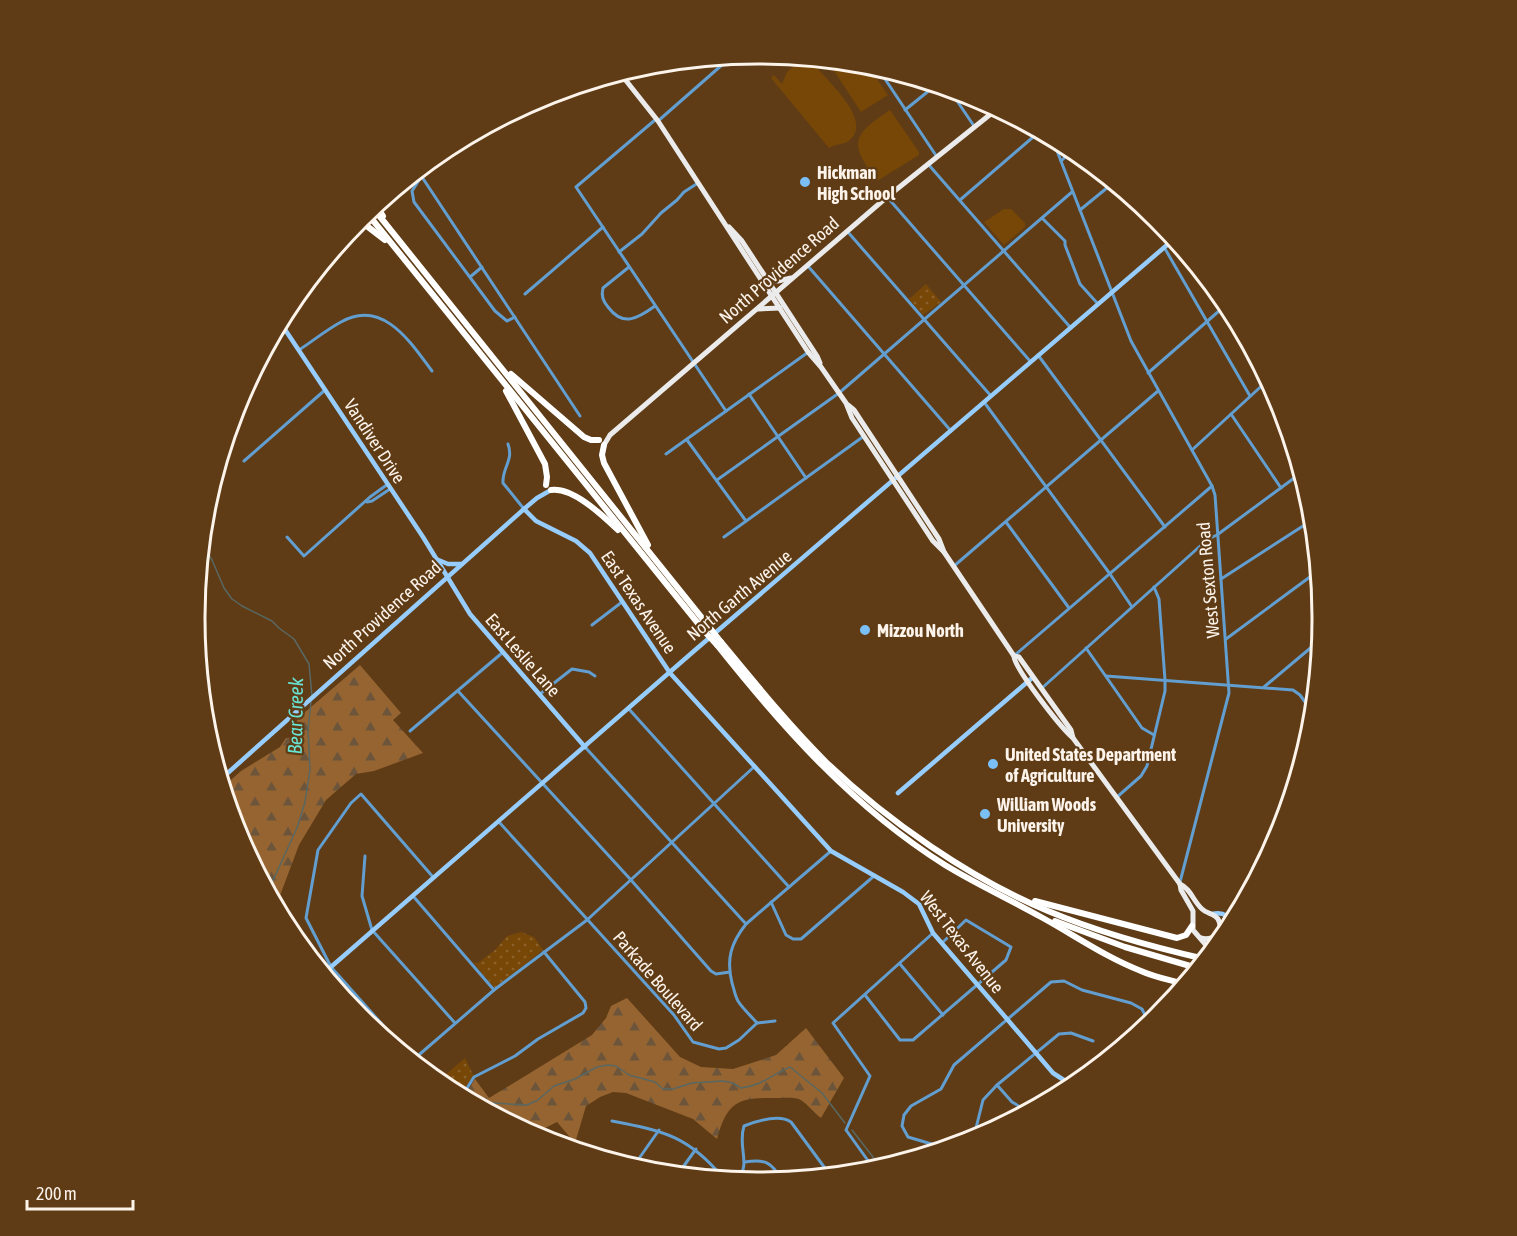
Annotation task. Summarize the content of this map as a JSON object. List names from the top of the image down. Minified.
{"streets":{"main road":["North Providence Road"],"street":["Vandiver Drive","West Sexton Road","North Garth Avenue","East Texas Avenue","East Leslie Lane","West Texas Avenue","Parkade Boulevard"]},"crossings":[["North Providence Road","Vandiver Drive"],["North Providence Road","East Texas Avenue"],["North Providence Road","East Leslie Lane"],["Vandiver Drive","East Leslie Lane"],["West Sexton Road","North Garth Avenue"],["North Garth Avenue","East Texas Avenue"],["North Garth Avenue","East Leslie Lane"],["North Garth Avenue","West Texas Avenue"],["North Garth Avenue","Parkade Boulevard"],["East Texas Avenue","West Texas Avenue"]],"water":["Bear Creek"],"places":["Hickman High School","Mizzou North","United States Department of Agriculture","William Woods University"],"scale_bar":"200 m"}
